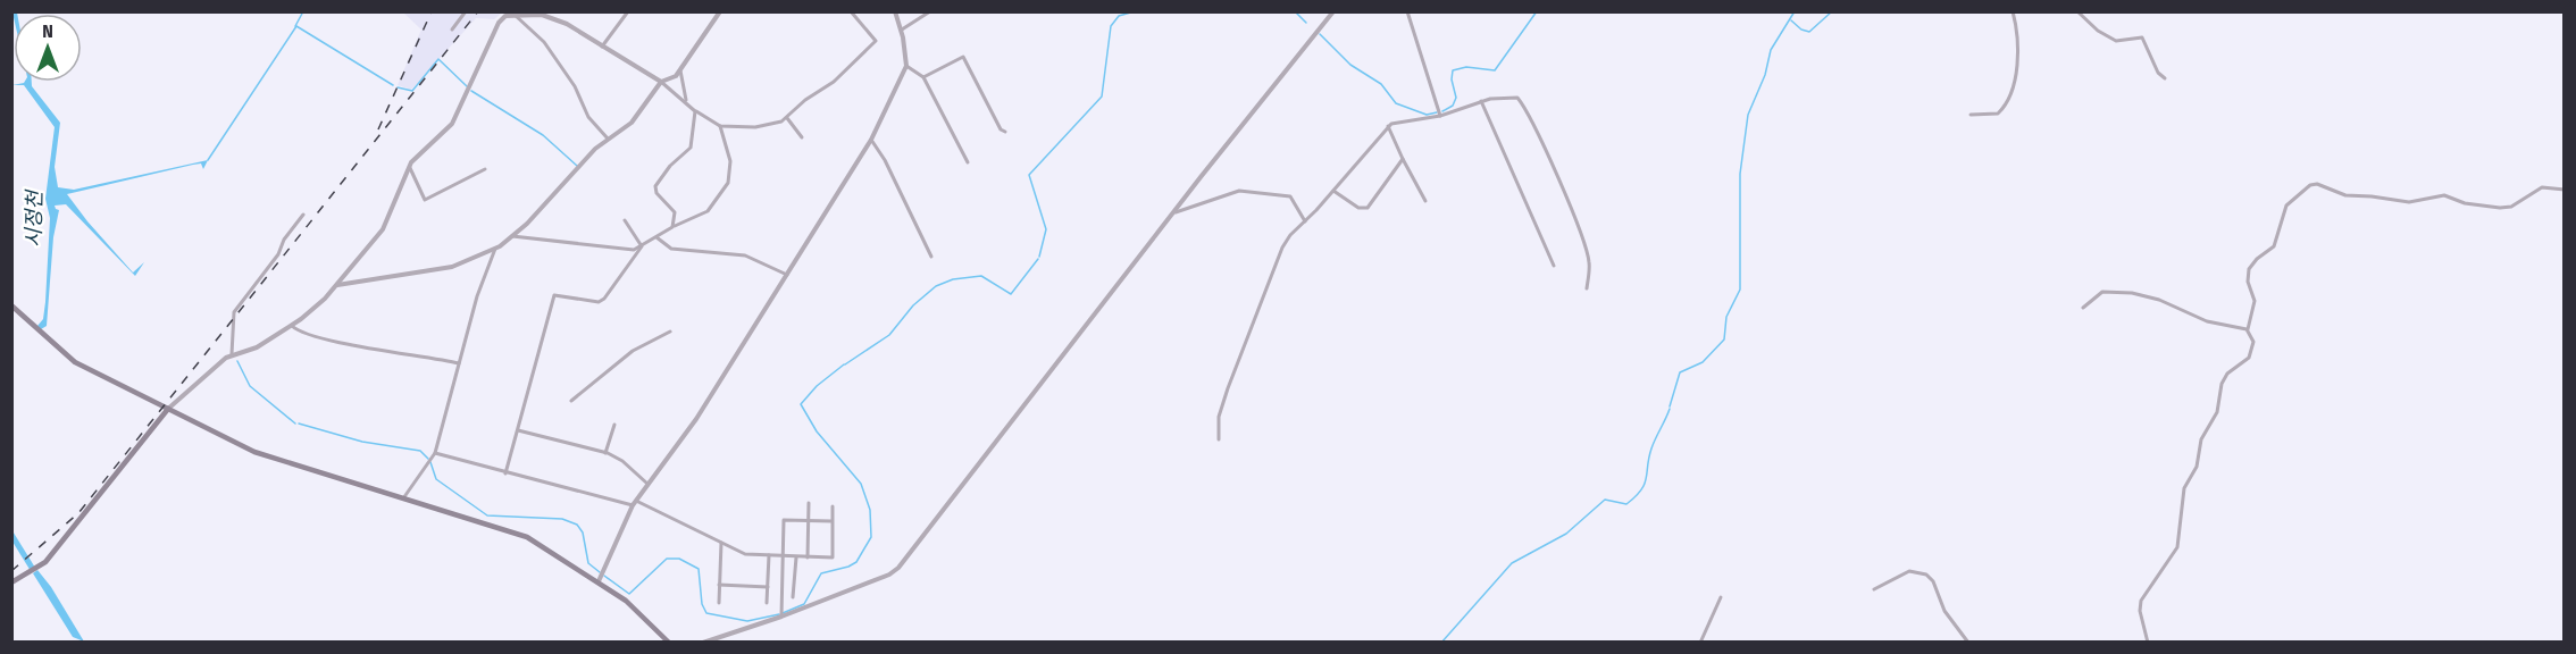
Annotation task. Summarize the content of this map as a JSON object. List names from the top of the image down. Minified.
{"water":["시정천"],"north":"top"}
